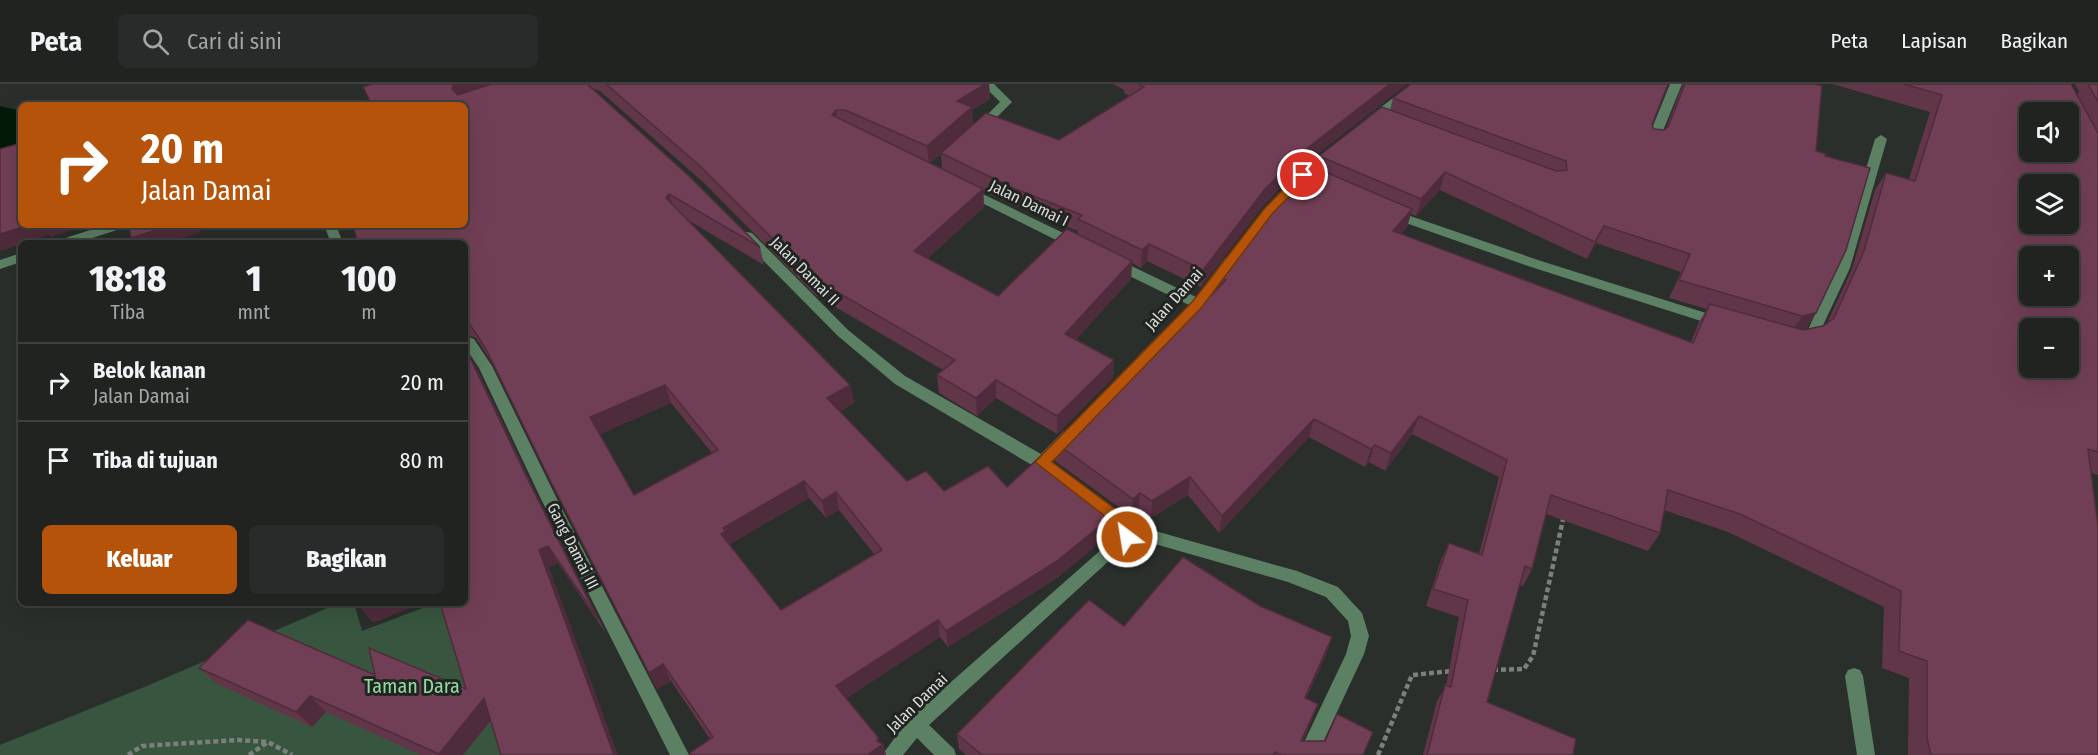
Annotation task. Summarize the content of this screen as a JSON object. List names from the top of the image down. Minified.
{"streets":{"street":["Jalan Damai I","Jalan Damai II","Jalan Damai","Gang Damai III"]},"crossings":[["Jalan Damai I","Jalan Damai"]],"parks":["Taman Dara"],"page":{"header":"Peta","search":"Cari di sini","nav":["Peta","Lapisan","Bagikan"],"map_buttons":["+","−"],"turn":["20 m","Jalan Damai"],"eta":["18:18","Tiba","1","mnt","100","m"],"list":[{"name":"Belok kanan","note":"Jalan Damai","value":"20 m"},{"name":"Tiba di tujuan","value":"80 m"}],"buttons":["Keluar","Bagikan"]}}
